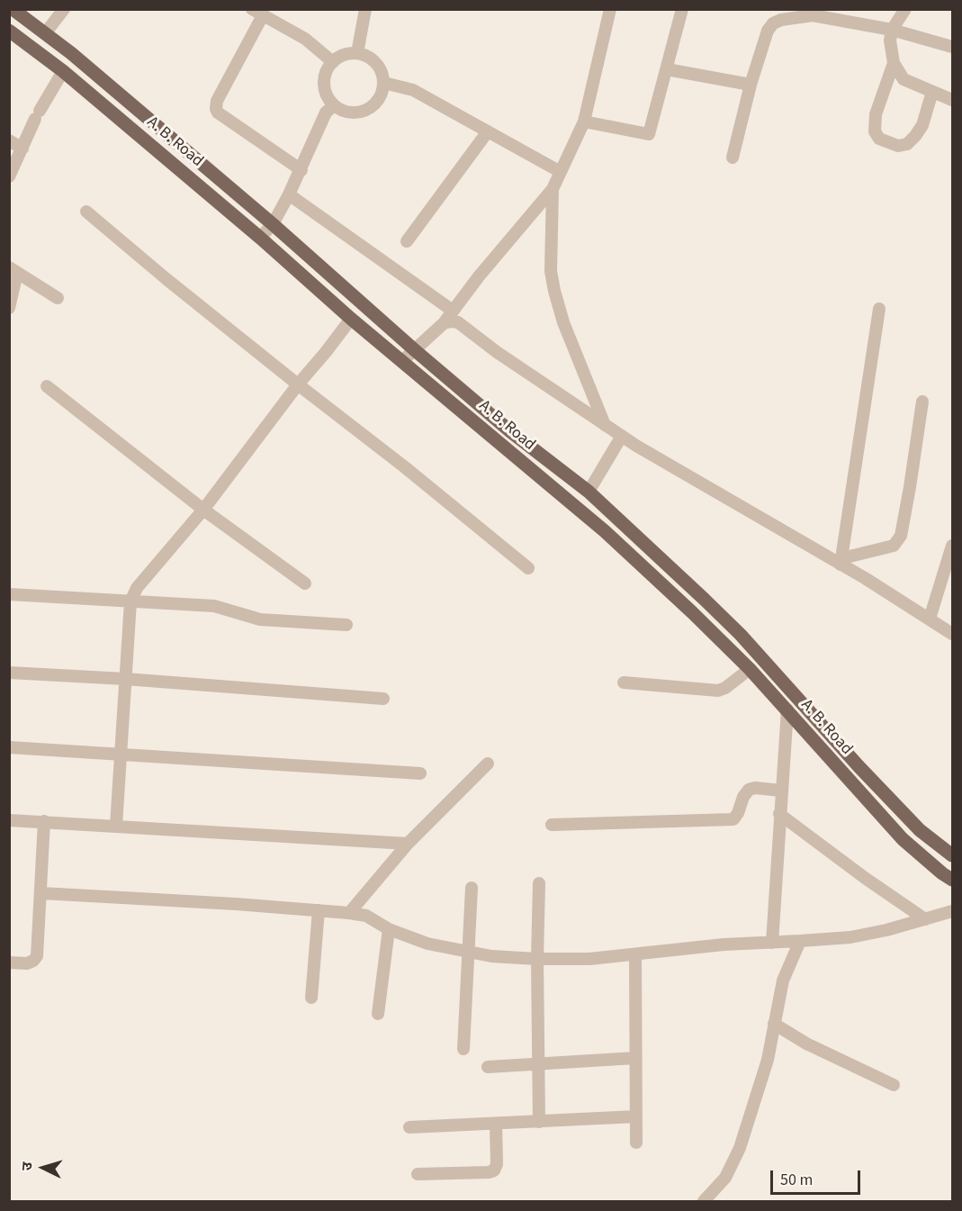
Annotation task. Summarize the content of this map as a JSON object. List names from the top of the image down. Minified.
{"streets":{"main road":["A. B. Road"]},"scale_bar":"50 m","north":"left"}
